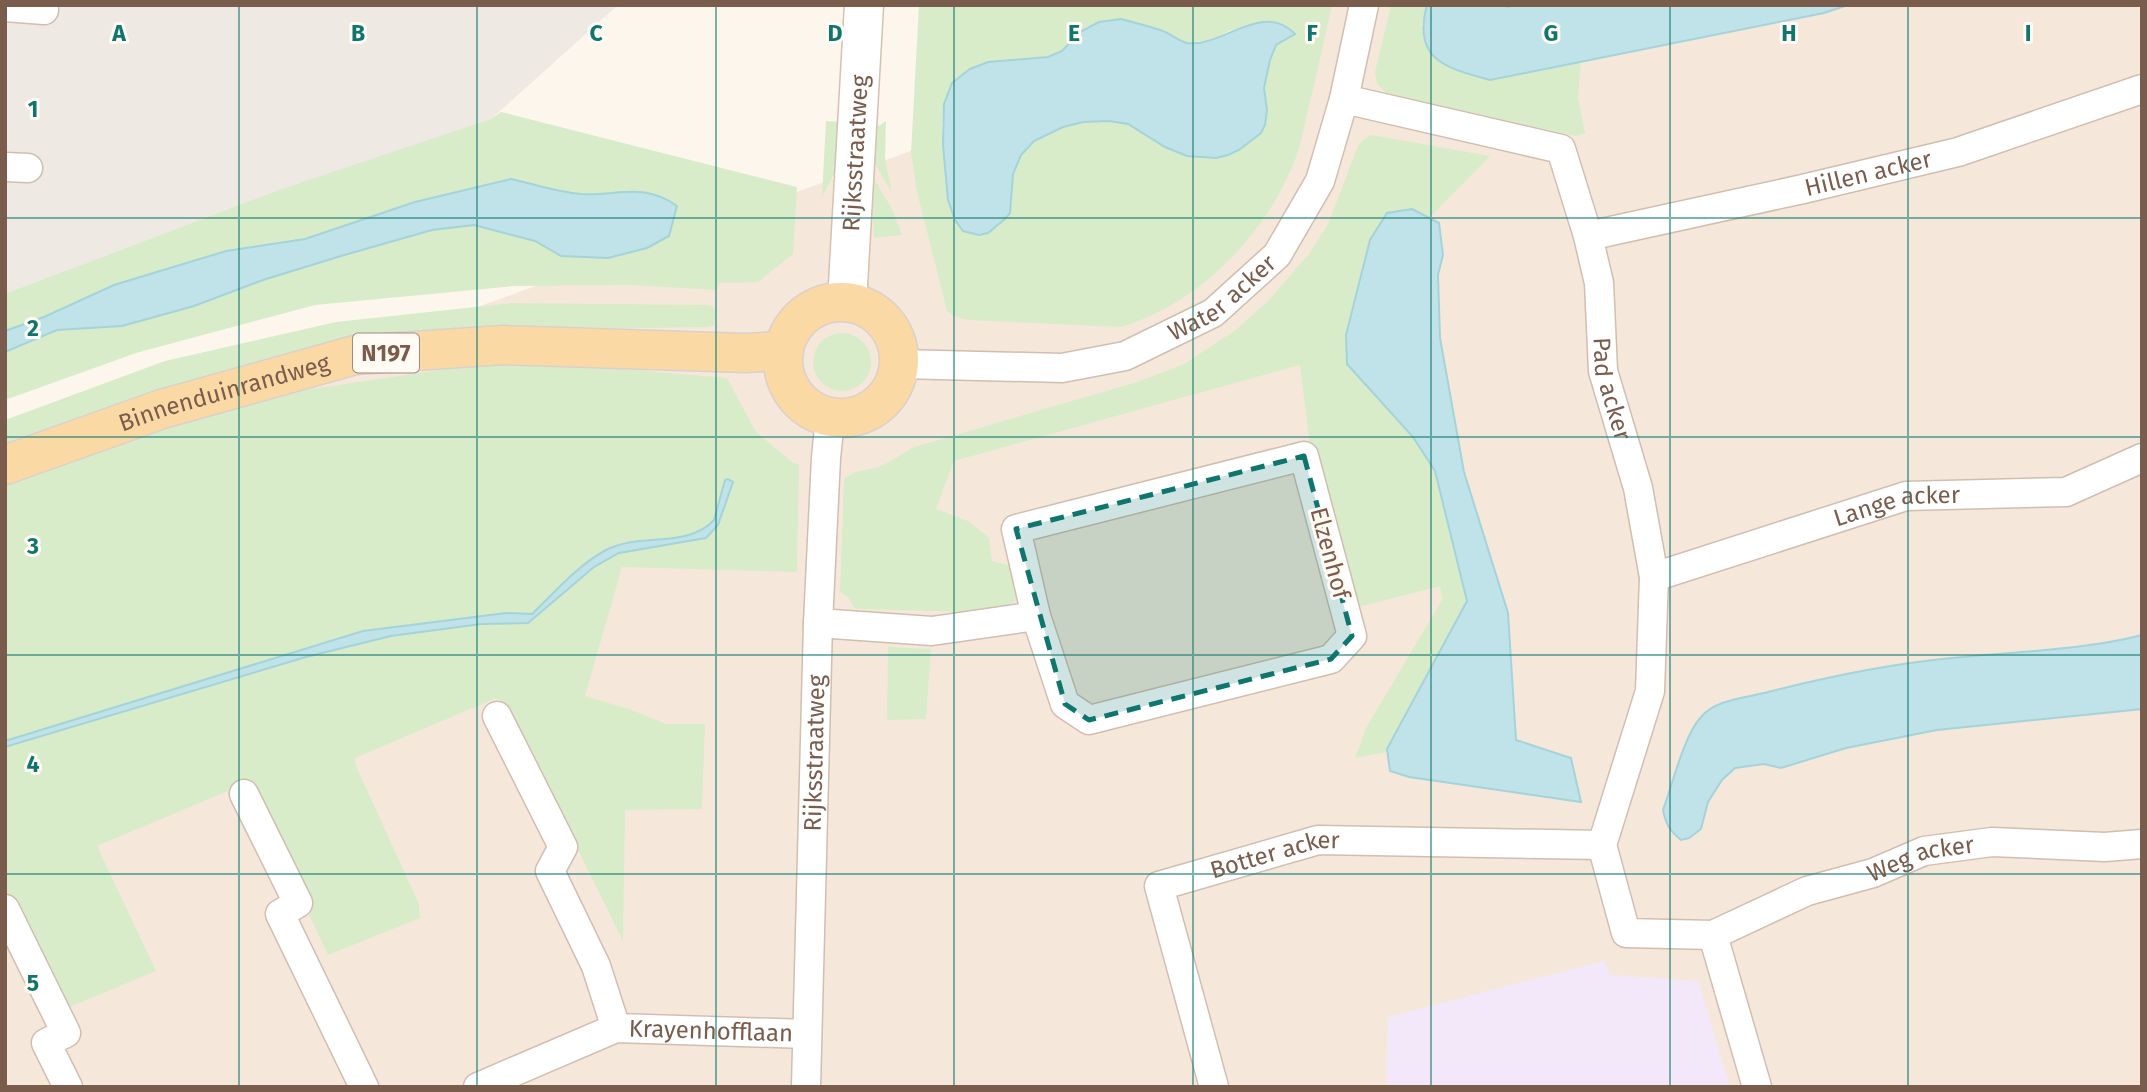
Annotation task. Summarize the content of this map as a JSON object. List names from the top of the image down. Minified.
{"streets":{"main road":["Rijksstraatweg","N197","Binnenduinrandweg"],"street":["Hillen acker","Water acker","Pad acker","Lange acker","Elzenhof","Botter acker","Weg acker","Krayenhofflaan"]},"crossings":[["Rijksstraatweg","Water acker"],["Rijksstraatweg","Binnenduinrandweg"],["Rijksstraatweg","Krayenhofflaan"],["Hillen acker","Pad acker"],["Water acker","Pad acker"],["Water acker","Binnenduinrandweg"],["Pad acker","Lange acker"],["Pad acker","Botter acker"],["Pad acker","Weg acker"],["Botter acker","Weg acker"]],"grid":{"columns":["A","B","C","D","E","F","G","H","I"],"rows":["1","2","3","4","5"]}}
